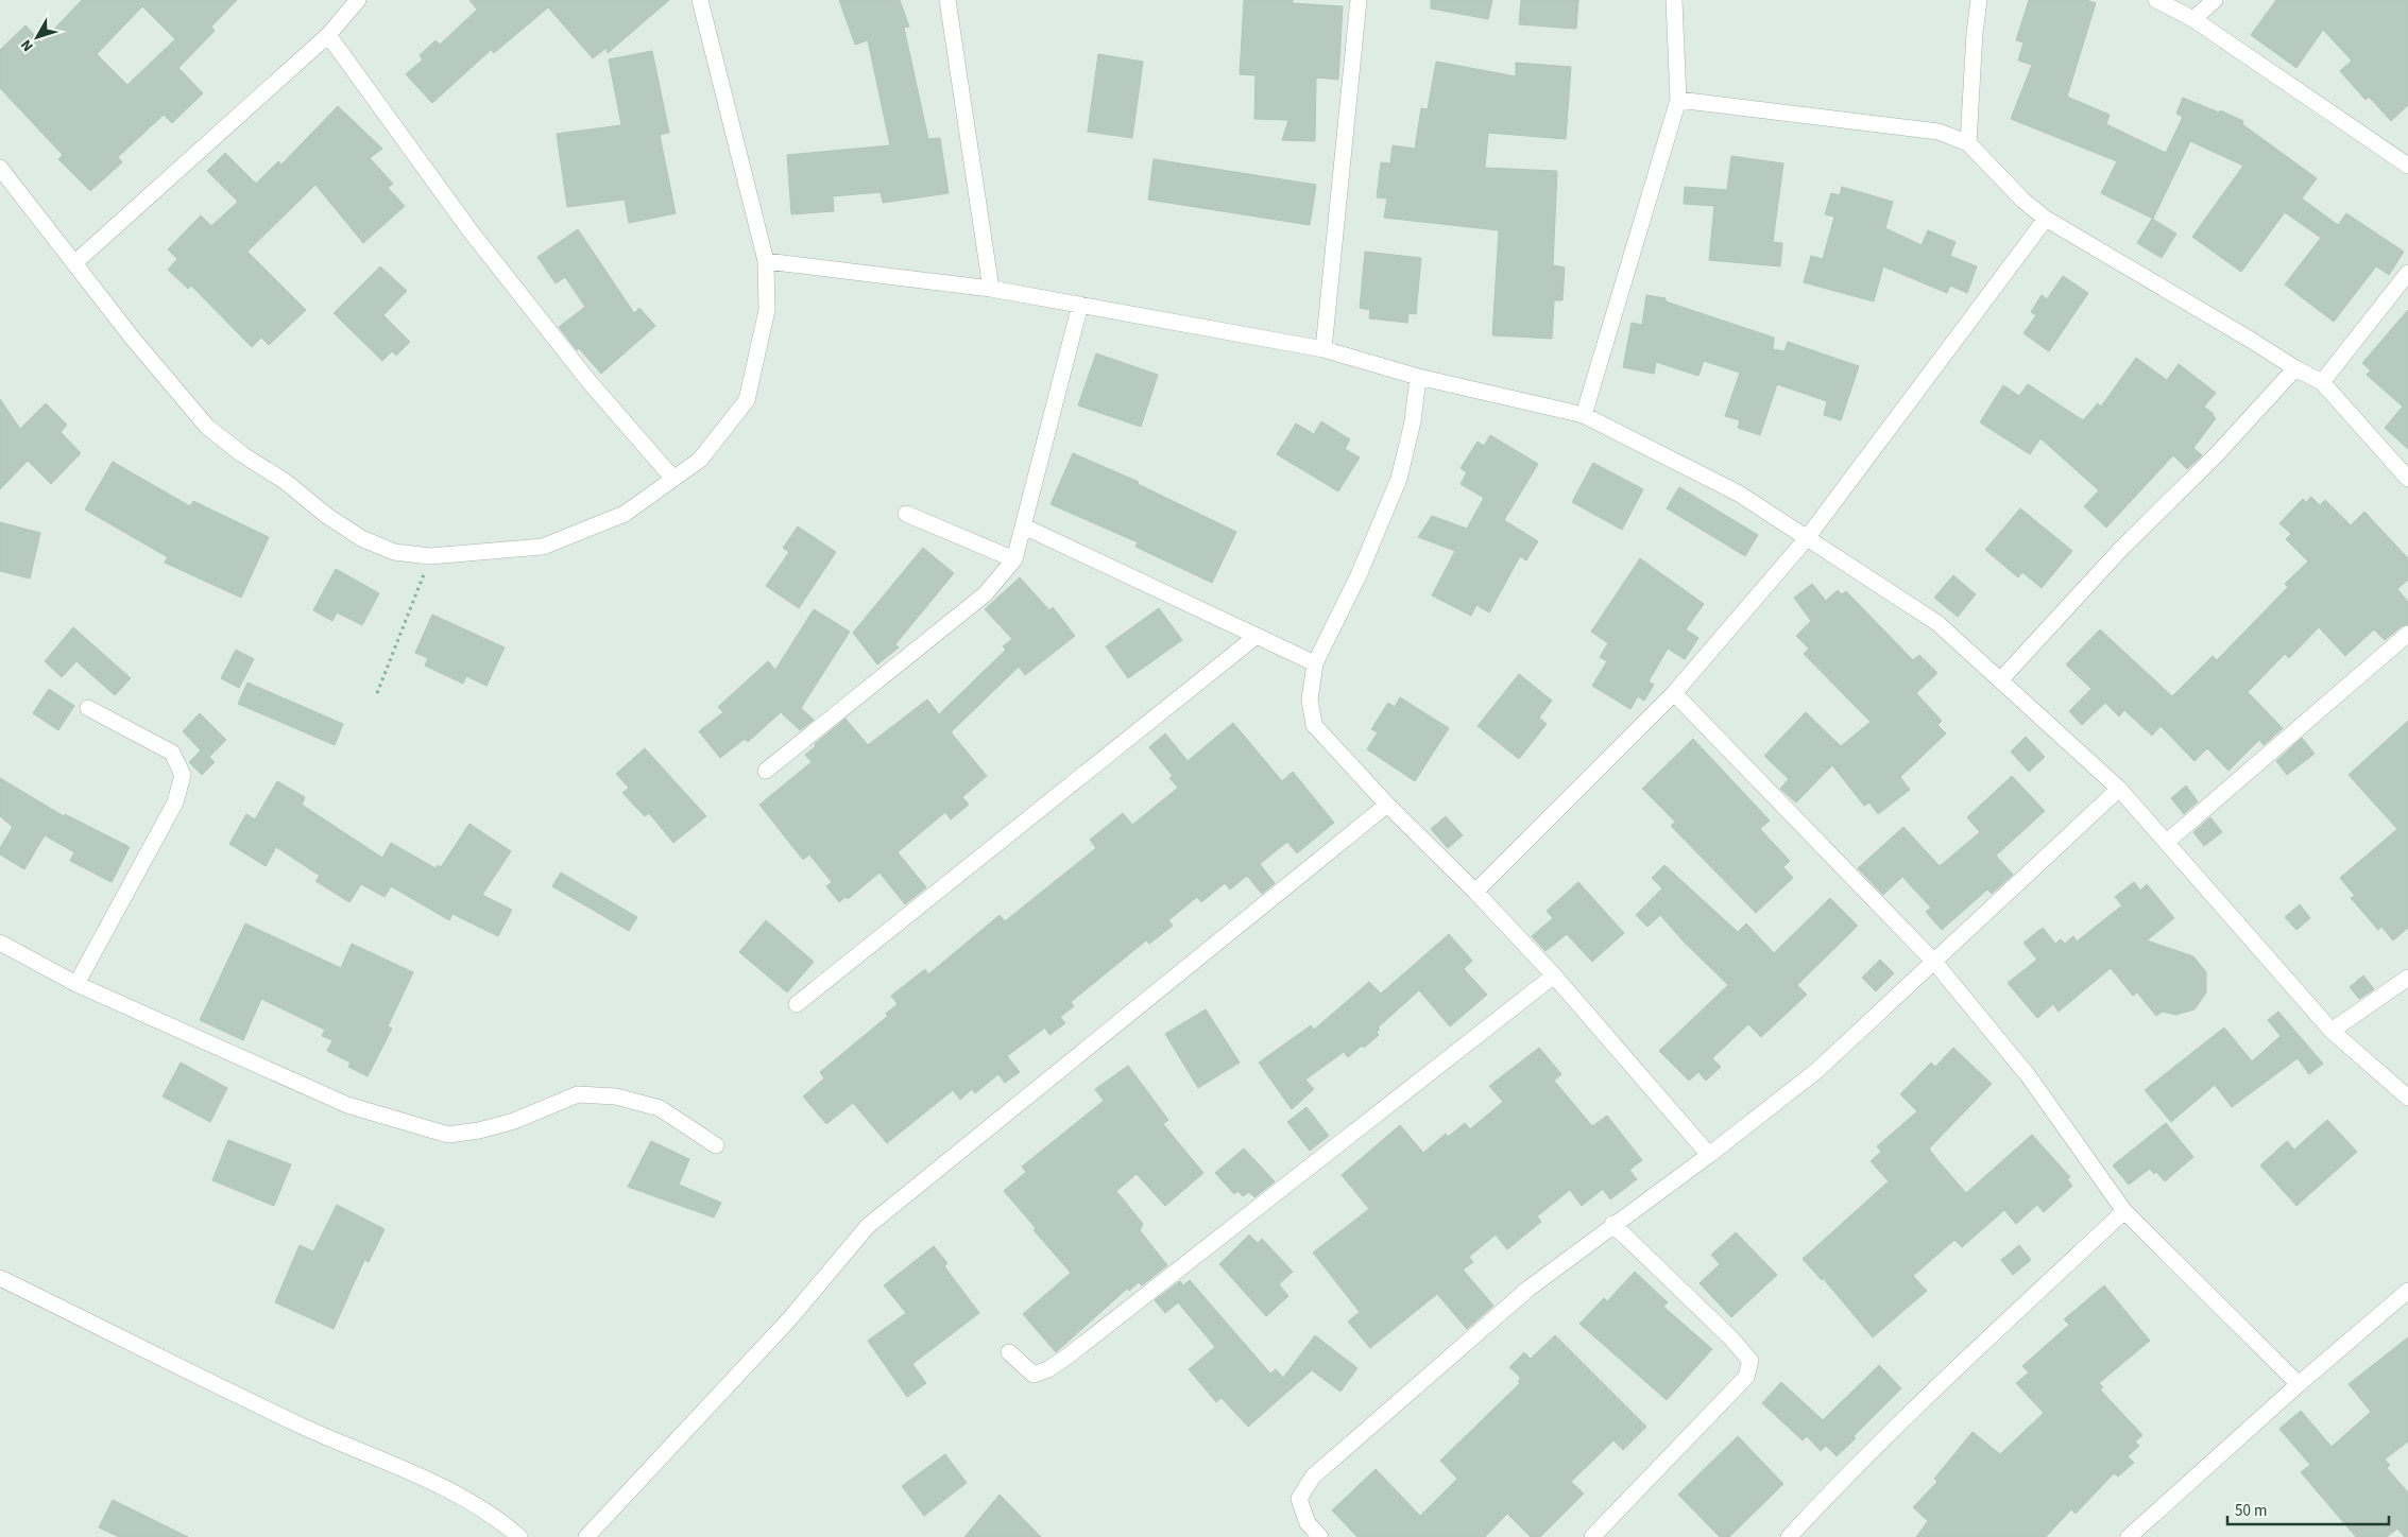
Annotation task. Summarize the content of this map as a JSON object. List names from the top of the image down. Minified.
{"scale_bar":"50 m","north":"bottom left"}
